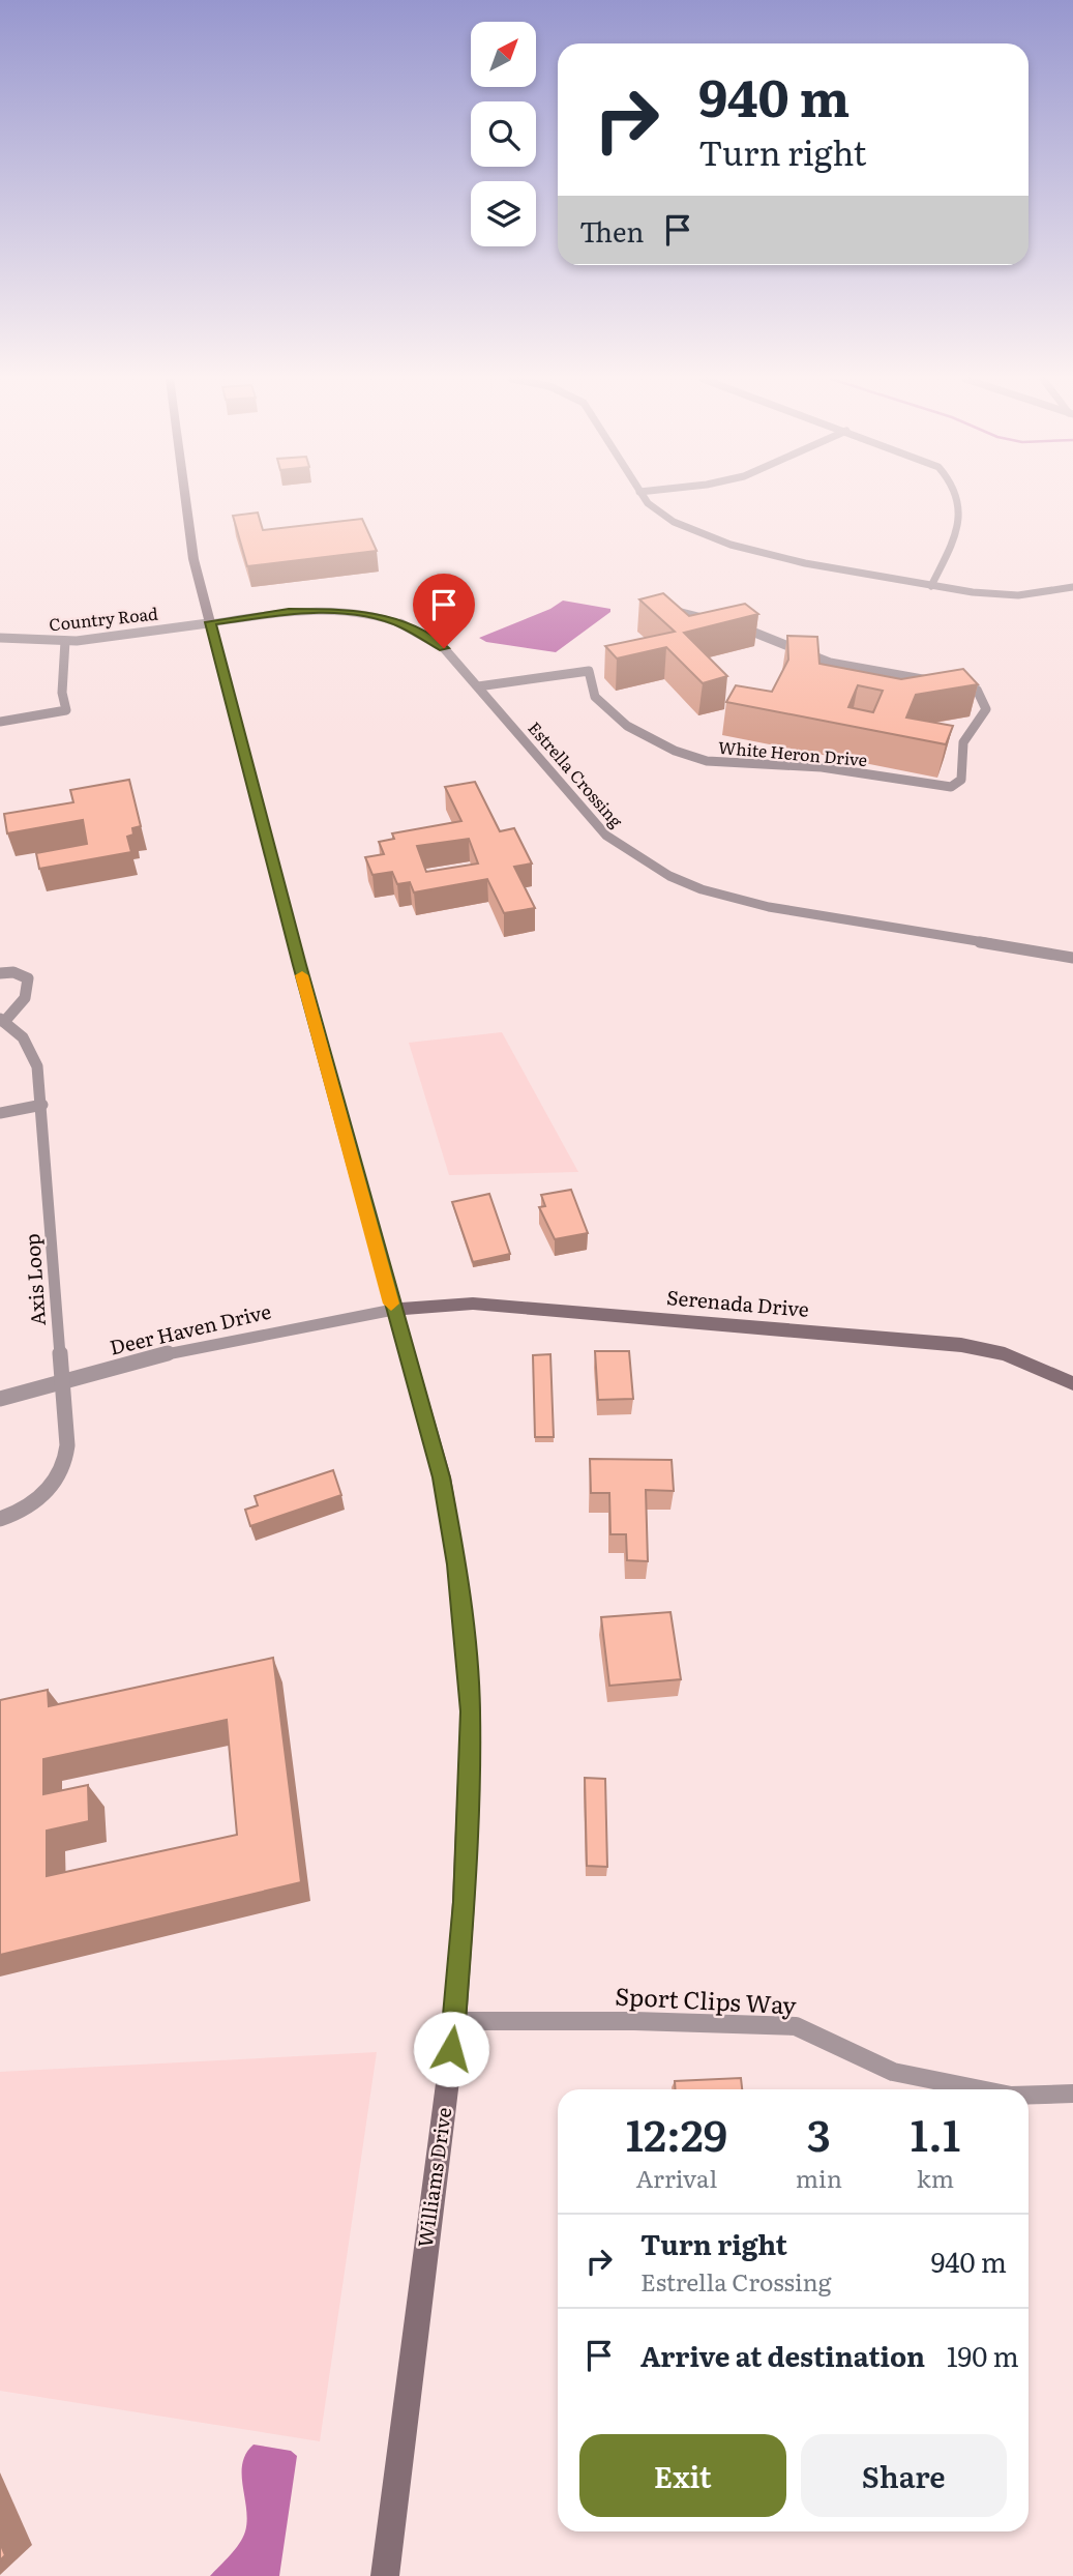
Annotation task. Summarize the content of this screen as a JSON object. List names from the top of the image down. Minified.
{"streets":{"main road":["Serenada Drive","Williams Drive"],"street":["Country Road","White Heron Drive","Estrella Crossing","Axis Loop","Deer Haven Drive","Sport Clips Way"]},"crossings":[["Country Road","Estrella Crossing"],["Country Road","Williams Drive"],["White Heron Drive","Estrella Crossing"],["Estrella Crossing","Williams Drive"],["Axis Loop","Deer Haven Drive"],["Serenada Drive","Deer Haven Drive"],["Serenada Drive","Williams Drive"],["Deer Haven Drive","Williams Drive"],["Sport Clips Way","Williams Drive"]],"north":"top right","page":{"turn":["940 m","Turn right"],"then":"Then","eta":["12:29","Arrival","3","min","1.1","km"],"list":[{"name":"Turn right","note":"Estrella Crossing","value":"940 m"},{"name":"Arrive at destination","value":"190 m"}],"buttons":["Exit","Share"]}}
